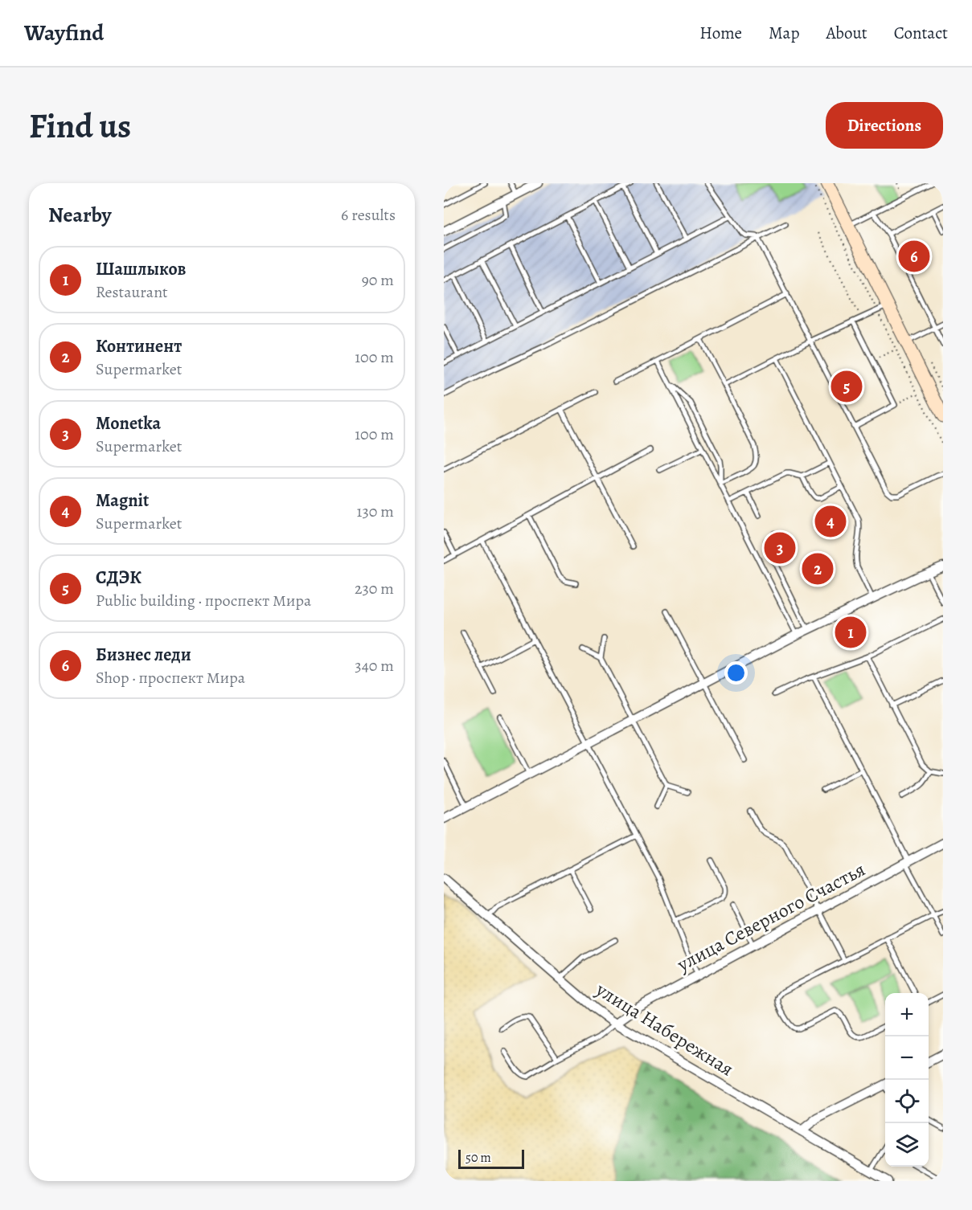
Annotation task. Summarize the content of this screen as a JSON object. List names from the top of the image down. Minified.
{"streets":{"street":["улица Северного Счастья","улица Набережная"]},"crossings":[["улица Северного Счастья","улица Набережная"]],"scale_bar":"50 m","page":{"header":"Wayfind","nav":["Home","Map","About","Contact"],"buttons":"Directions","title":"Find us","heading":["Nearby","6 results"],"pins":["6","5","4","3","2","1"],"list":[{"mark":"1","name":"Шашлыков","note":"Restaurant","value":"90 m"},{"mark":"2","name":"Континент","note":"Supermarket","value":"100 m"},{"mark":"3","name":"Monetka","note":"Supermarket","value":"100 m"},{"mark":"4","name":"Magnit","note":"Supermarket","value":"130 m"},{"mark":"5","name":"СДЭК","note":"Public building · проспект Мира","value":"230 m"},{"mark":"6","name":"Бизнес леди","note":"Shop · проспект Мира","value":"340 m"}],"map_buttons":["+","−"],"scale":"50 m"}}
